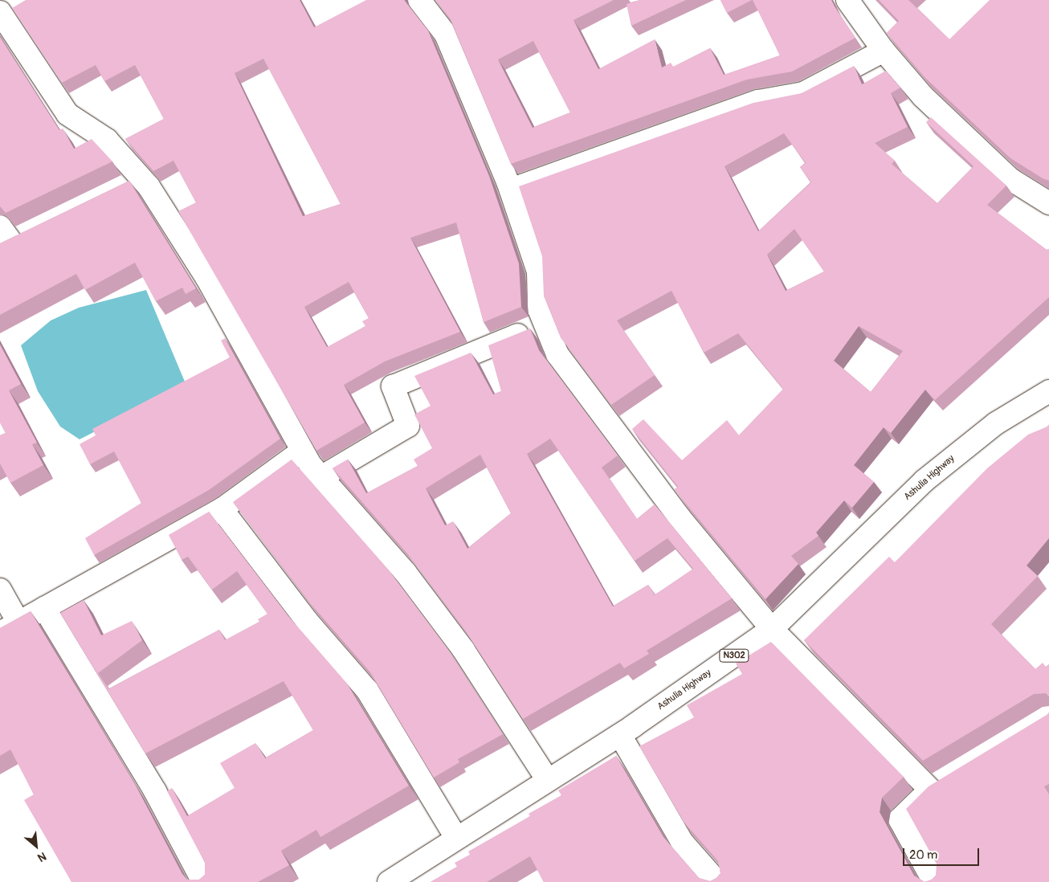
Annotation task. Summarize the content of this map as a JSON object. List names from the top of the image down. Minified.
{"streets":{"main road":["Ashulia Highway","N302"]},"scale_bar":"20 m","north":"bottom right"}
